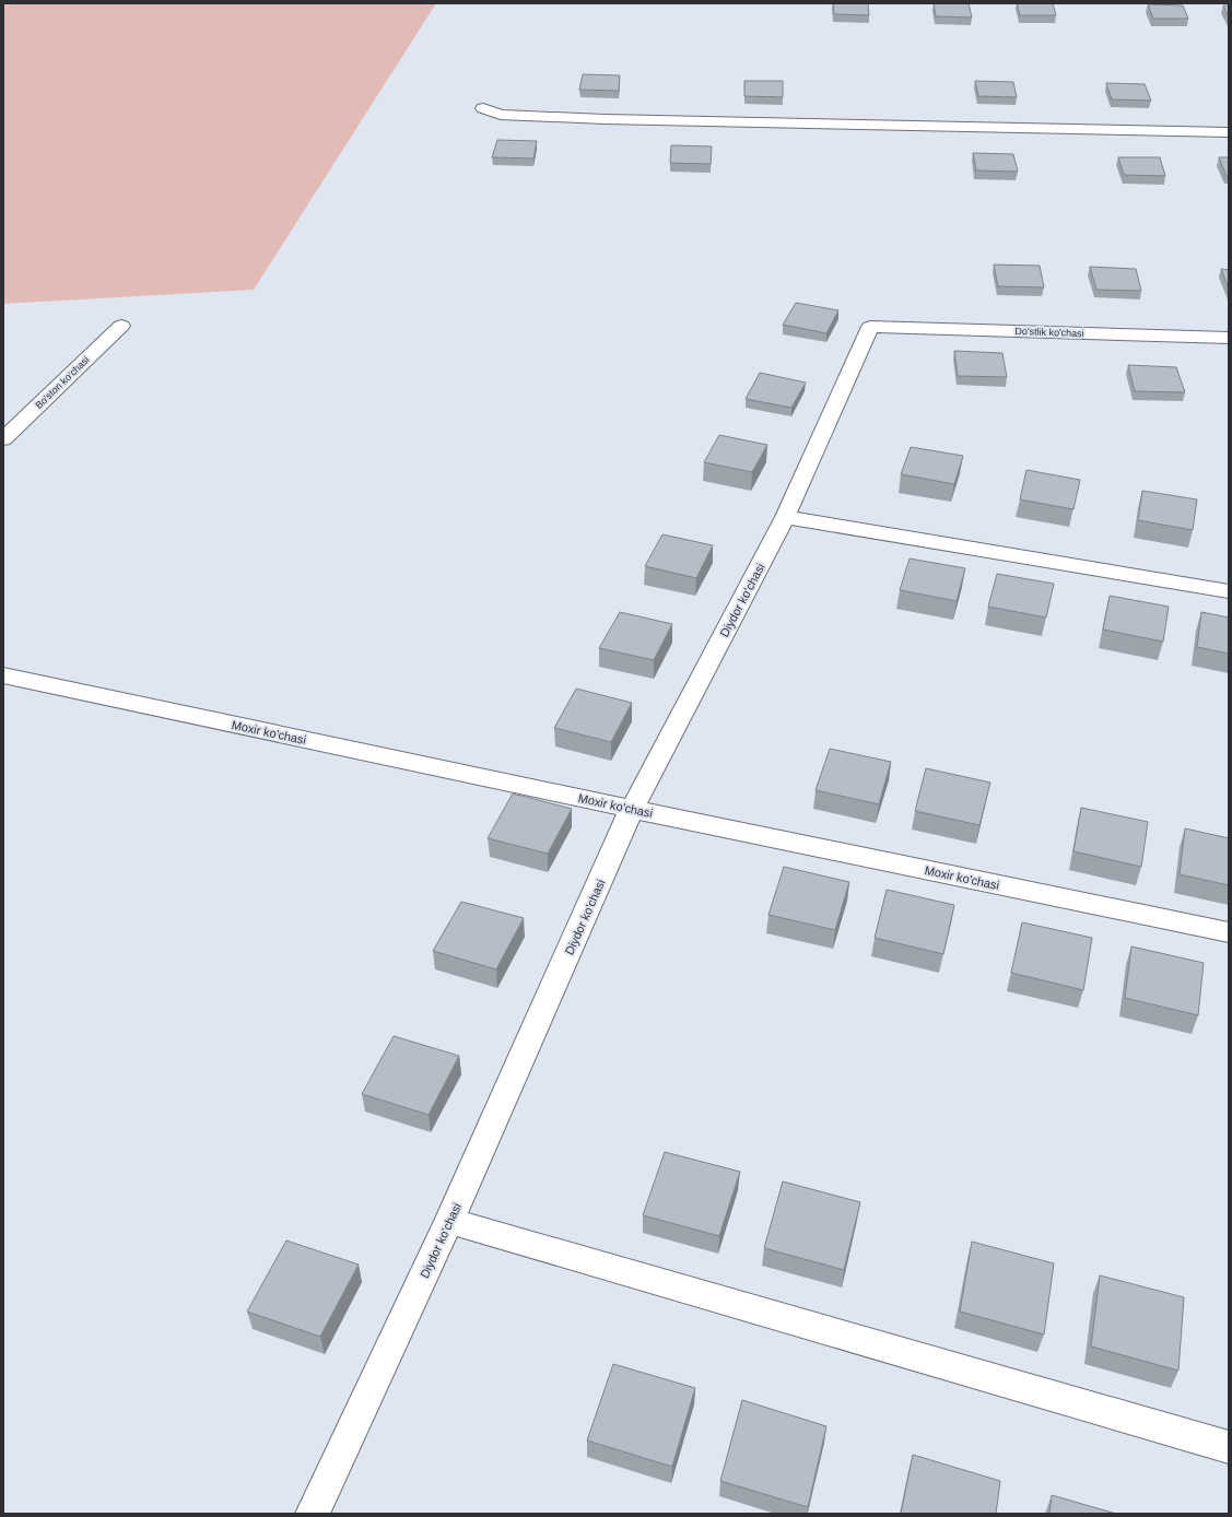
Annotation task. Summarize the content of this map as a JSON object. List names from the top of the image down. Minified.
{"streets":{"street":["Do'stlik ko'chasi","Bo'ston ko'chasi","Diydor ko'chasi","Moxir ko'chasi"]},"crossings":[["Do'stlik ko'chasi","Diydor ko'chasi"],["Diydor ko'chasi","Moxir ko'chasi"]]}
